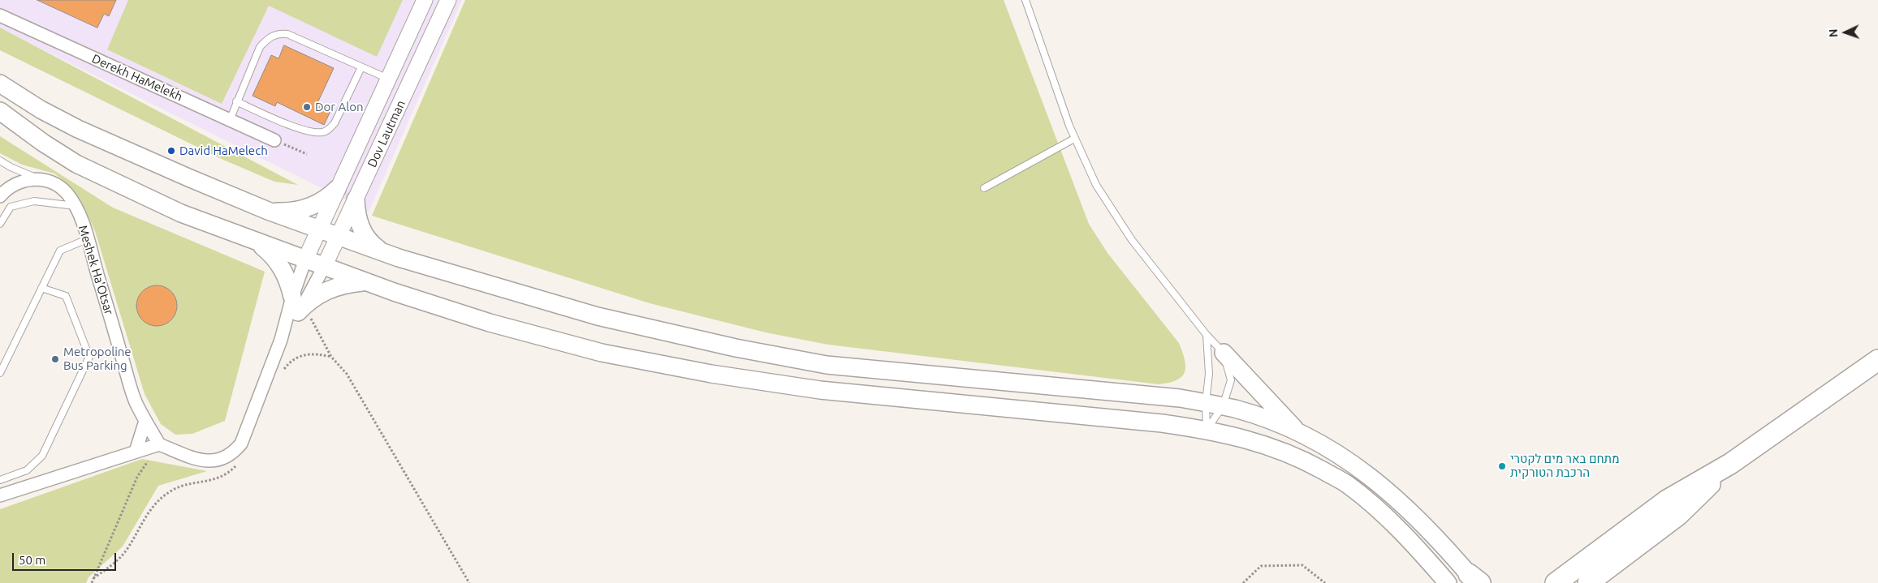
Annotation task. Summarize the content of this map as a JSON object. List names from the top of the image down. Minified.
{"streets":{"street":["Derekh HaMelekh","Dov Lautman","Meshek Ha'Otsar"]},"places":["Dor Alon","David HaMelech","Metropoline Bus Parking","מתחם באר מים לקטרי הרכבת הטורקית"],"scale_bar":"50 m","north":"left"}
